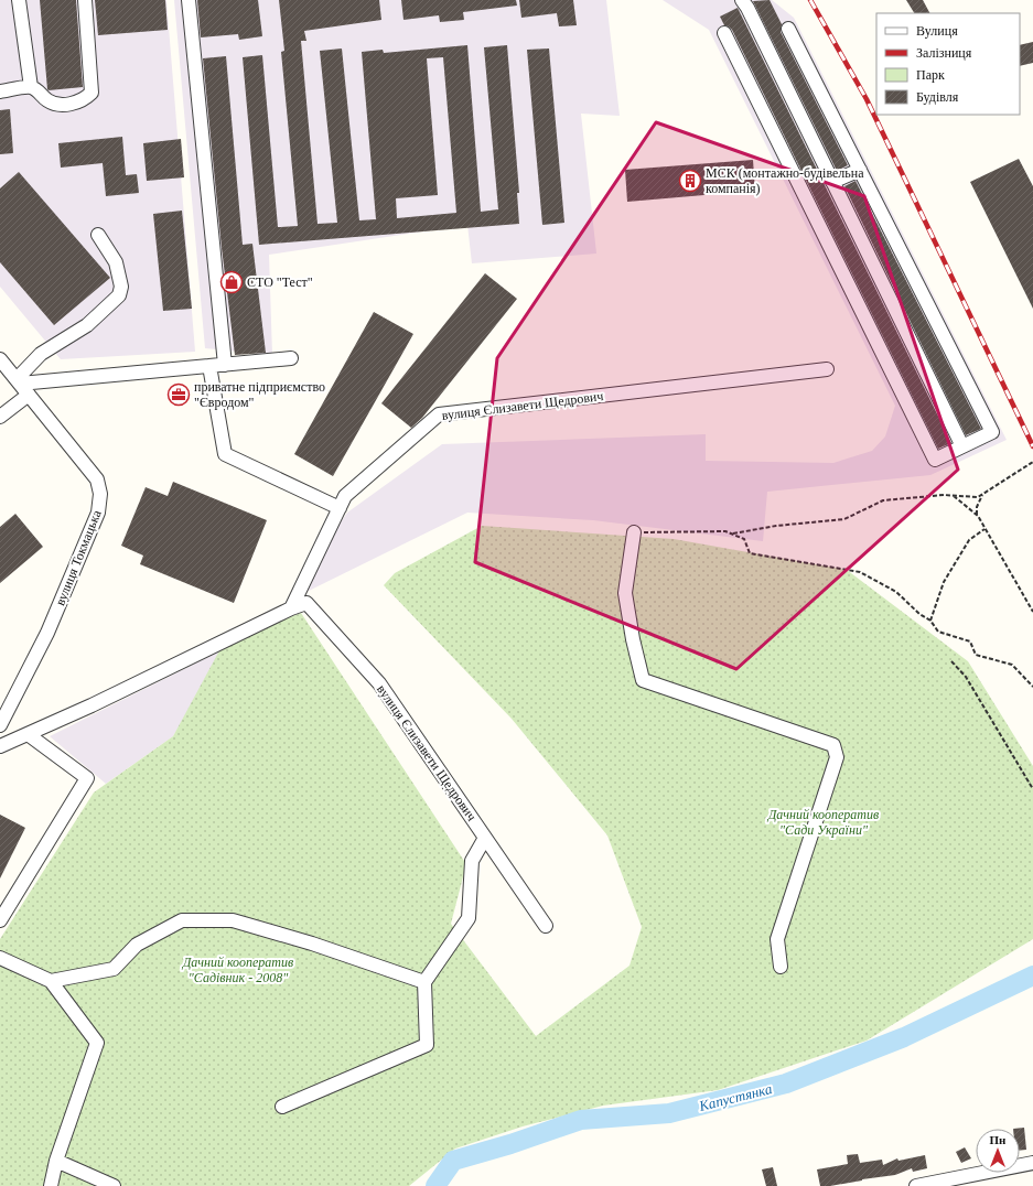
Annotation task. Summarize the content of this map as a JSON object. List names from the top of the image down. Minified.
{"streets":{"street":["вулиця Єлизавети Щедрович","вулиця Токмацька"]},"water":["Капустянка"],"parks":["Дачний кооператив \"Сади України\"","Дачний кооператив \"Садівник - 2008\""],"places":{"building":["МСК (монтажно-будівельна компанія)"],"shop":["СТО \"Тест\""],"office":["приватне підприємство \"Євродом\""]},"legend":["Вулиця","Залізниця","Парк","Будівля"],"north":"top"}
